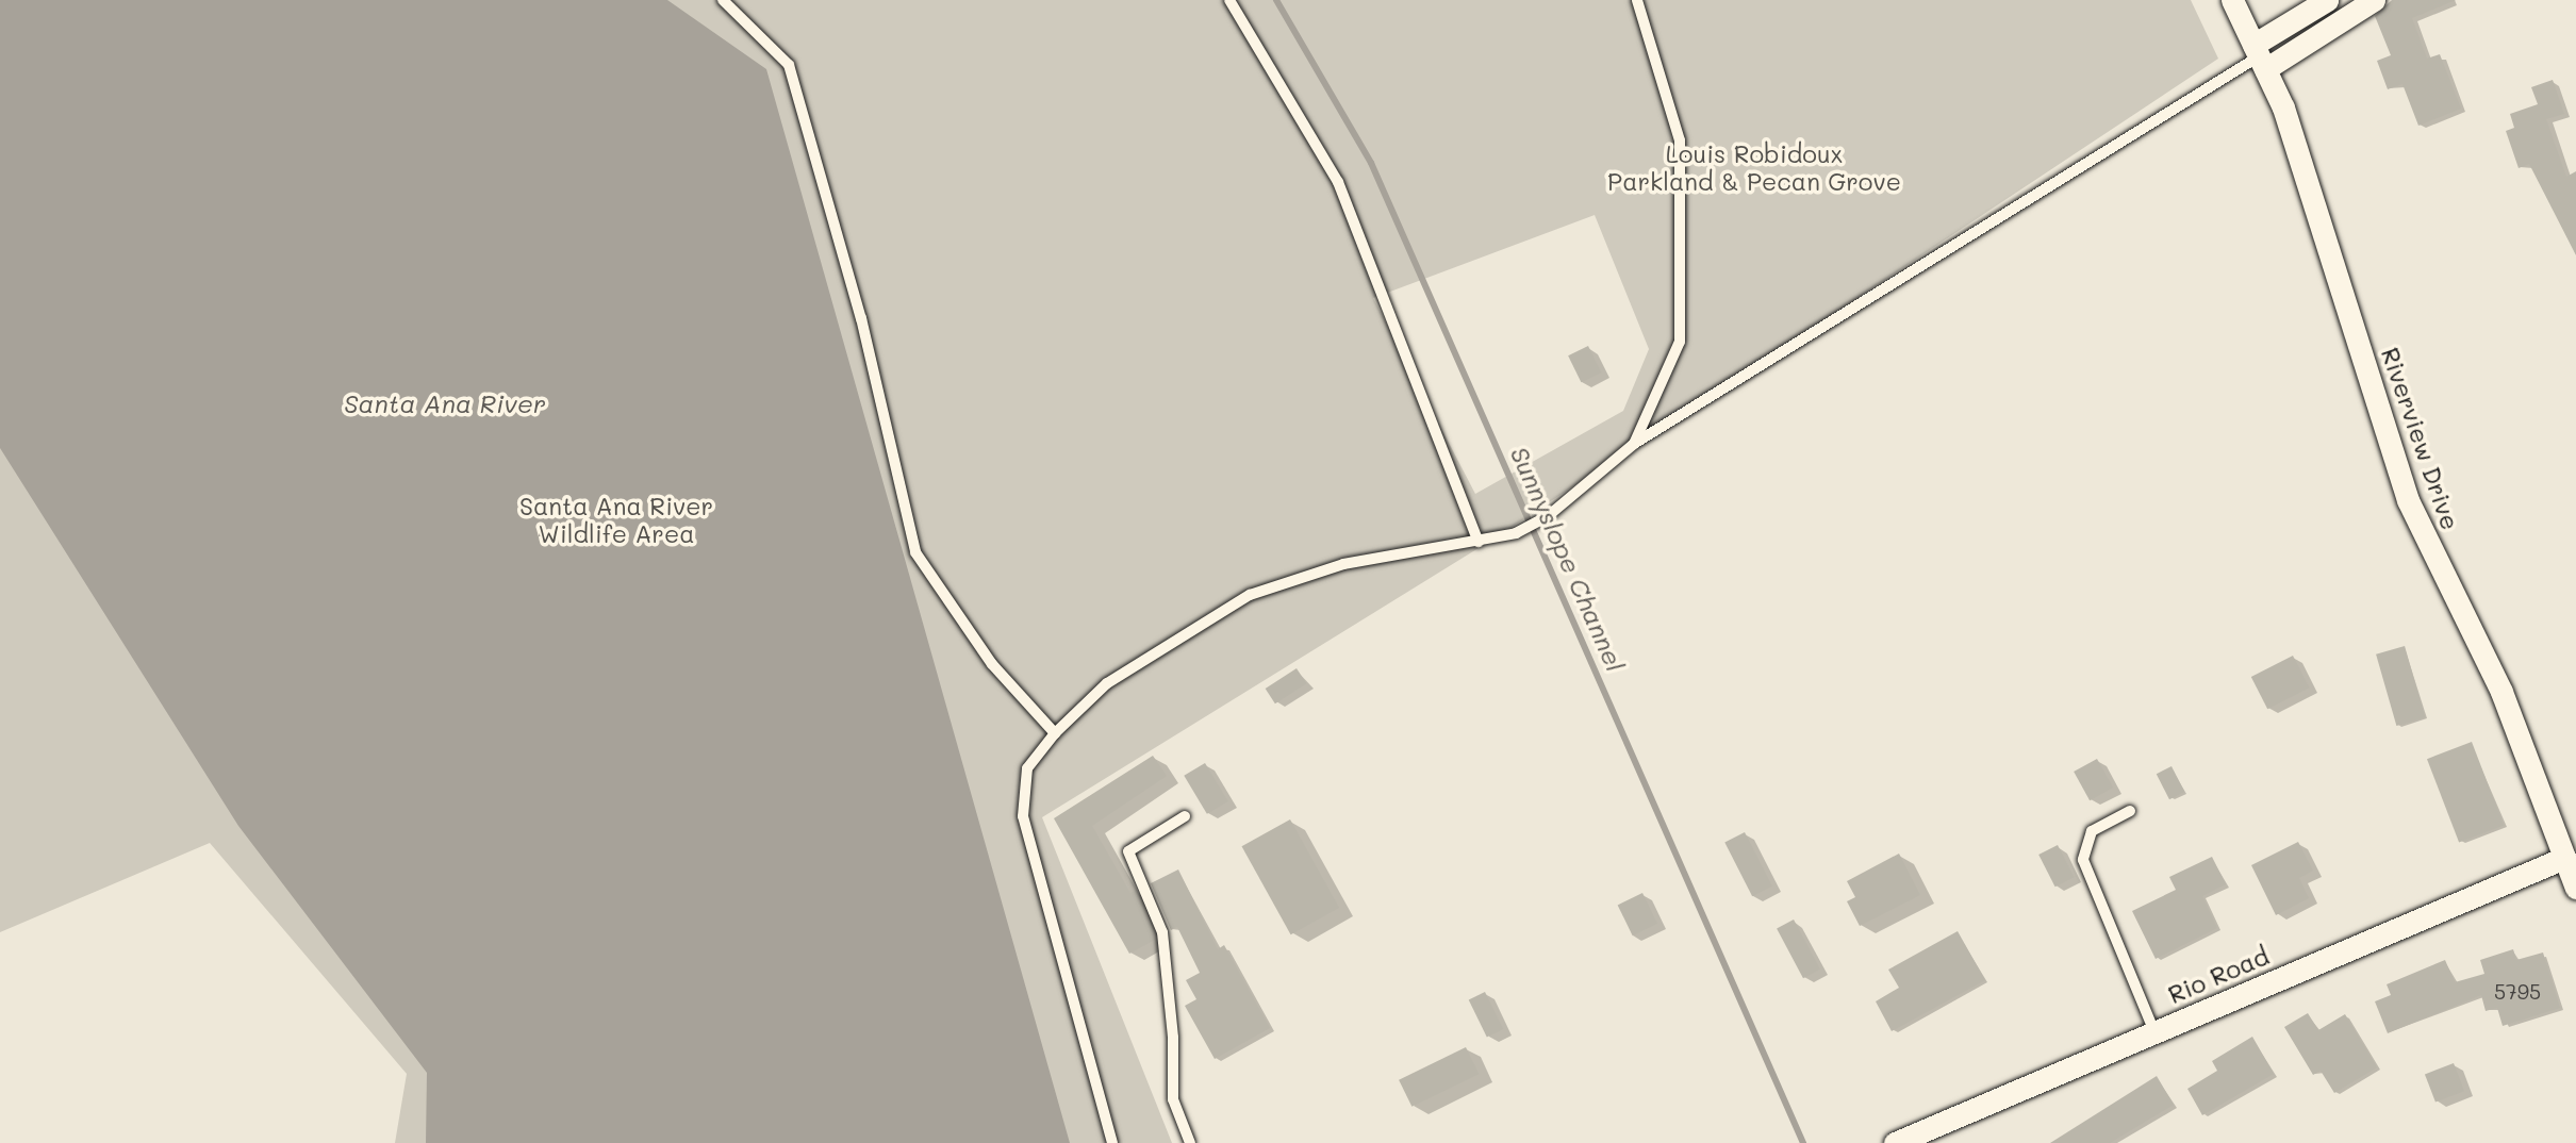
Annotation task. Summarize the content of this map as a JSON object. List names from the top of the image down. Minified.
{"streets":{"street":["Riverview Drive","Rio Road"]},"crossings":[["Riverview Drive","Rio Road"]],"water":["Santa Ana River","Sunnyslope Channel"],"parks":["Louis Robidoux Parkland & Pecan Grove","Santa Ana River Wildlife Area"],"house_numbers":["5795"]}
